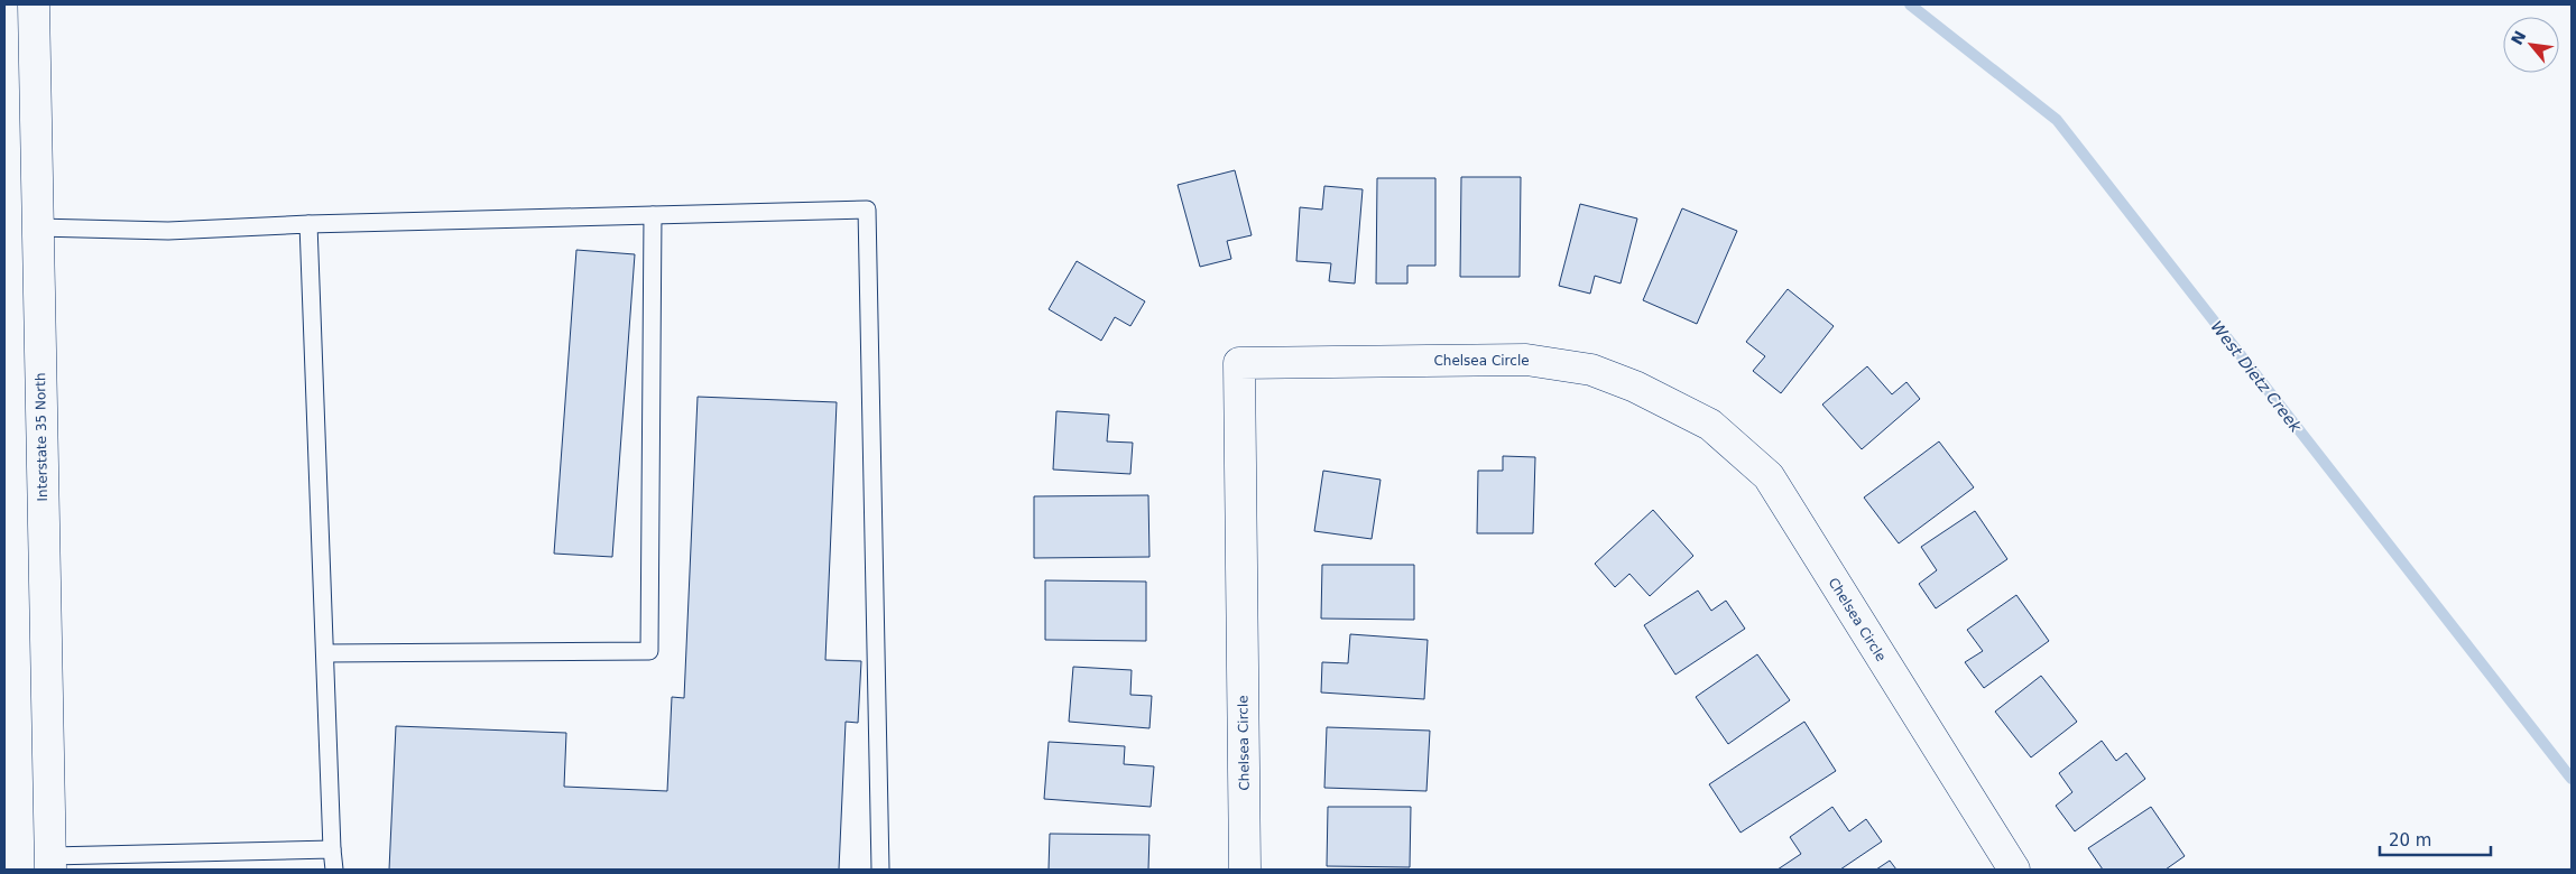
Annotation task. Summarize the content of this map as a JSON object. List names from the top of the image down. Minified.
{"streets":{"street":["Chelsea Circle","Interstate 35 North"]},"water":["West Dietz Creek"],"scale_bar":"20 m","north":"top left"}
